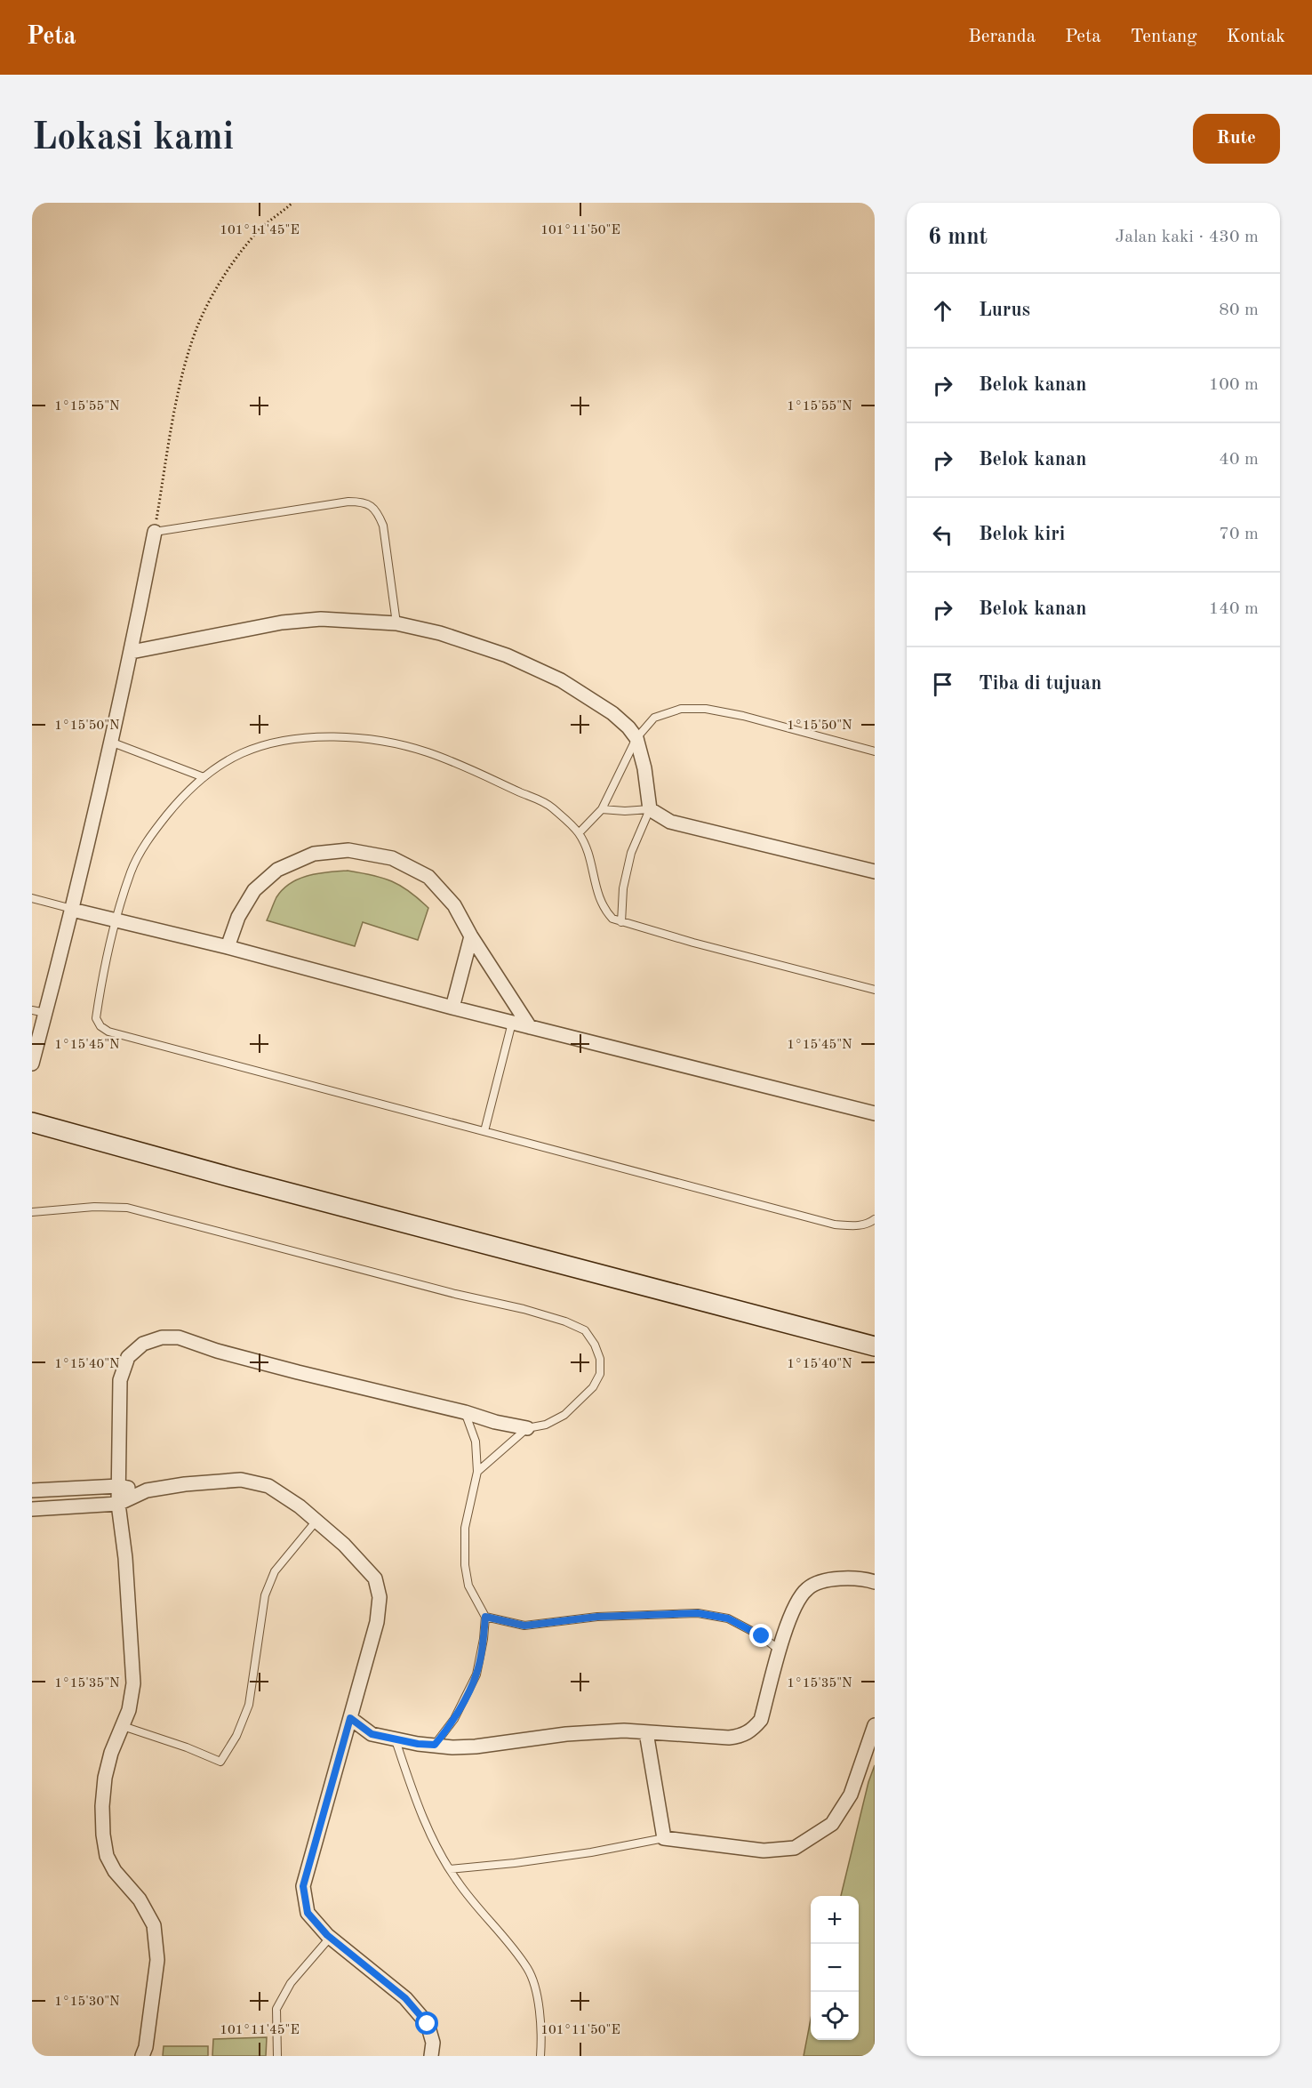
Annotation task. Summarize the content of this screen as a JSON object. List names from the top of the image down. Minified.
{"page":{"header":"Peta","nav":["Beranda","Peta","Tentang","Kontak"],"buttons":"Rute","title":"Lokasi kami","heading":["6 mnt","Jalan kaki · 430 m"],"list":[["Lurus","80 m"],["Belok kanan","100 m"],["Belok kanan","40 m"],["Belok kiri","70 m"],["Belok kanan","140 m"],"Tiba di tujuan"],"map_buttons":["+","−"]},"coordinates":["101°11'45\"E","101°11'50\"E","1°15'55\"N","1°15'50\"N","1°15'45\"N","1°15'40\"N","1°15'35\"N","1°15'30\"N"]}
